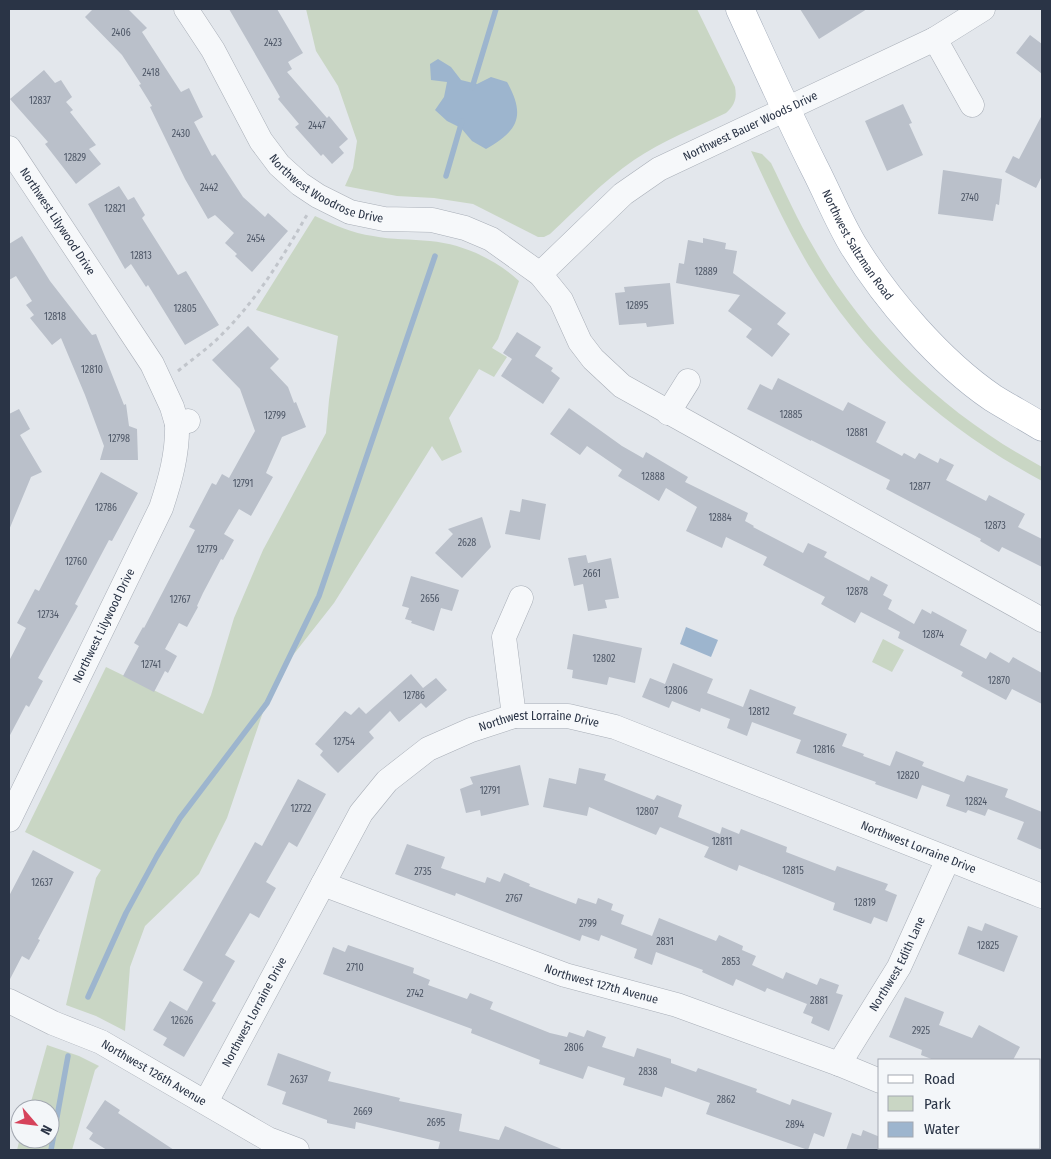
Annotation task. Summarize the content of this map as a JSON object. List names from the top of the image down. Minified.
{"streets":{"main road":["Northwest Saltzman Road"],"street":["Northwest Bauer Woods Drive","Northwest Woodrose Drive","Northwest Lilywood Drive","Northwest Lorraine Drive","Northwest Edith Lane","Northwest 127th Avenue","Northwest 126th Avenue"]},"crossings":[["Northwest Bauer Woods Drive","Northwest Woodrose Drive"],["Northwest Bauer Woods Drive","Northwest Saltzman Road"],["Northwest Lorraine Drive","Northwest Edith Lane"],["Northwest Lorraine Drive","Northwest 127th Avenue"],["Northwest Lorraine Drive","Northwest 126th Avenue"],["Northwest Edith Lane","Northwest 127th Avenue"]],"house_numbers":["2406","2423","2418","12837","2447","2430","12829","2442","2740","12821","2454","12813","12889","12895","12805","12818","12810","12885","12799","12881","12798","12888","12791","12877","12786","12884","12873","2628","12779","12760","2661","12878","2656","12767","12734","12874","12802","12741","12870","12806","12786","12812","12754","12816","12820","12791","12824","12722","12807","12811","12815","2735","12637","2767","12819","2799","2831","12825","2853","2710","2742","2881","12626","2925","2806","2838","2637","2862","2669","2695","2894"],"legend":["Road","Park","Water"],"north":"bottom right"}
